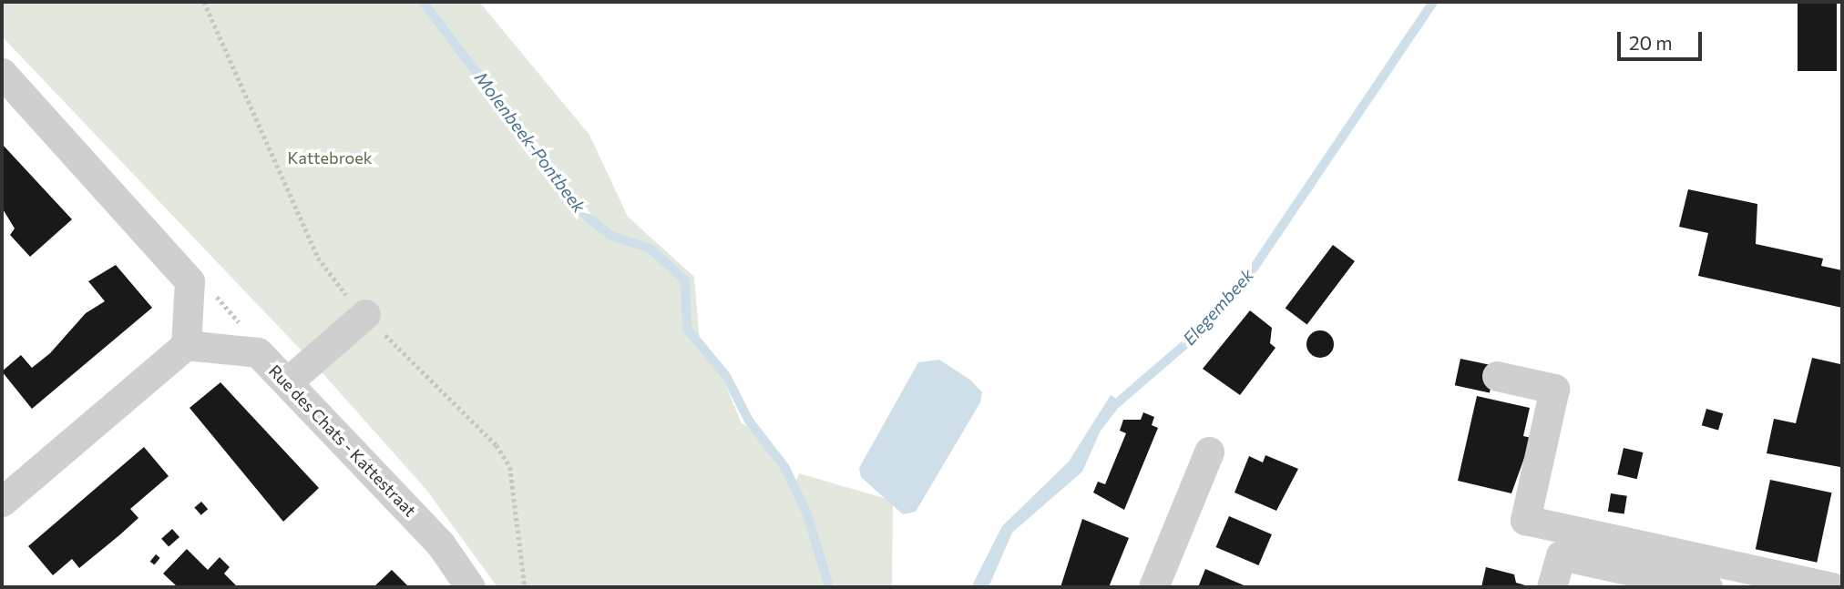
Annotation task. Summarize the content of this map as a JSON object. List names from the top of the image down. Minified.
{"streets":{"street":["Rue des Chats - Kattestraat"]},"water":["Molenbeek-Pontbeek","Elegembeek"],"parks":["Kattebroek"],"scale_bar":"20 m"}
